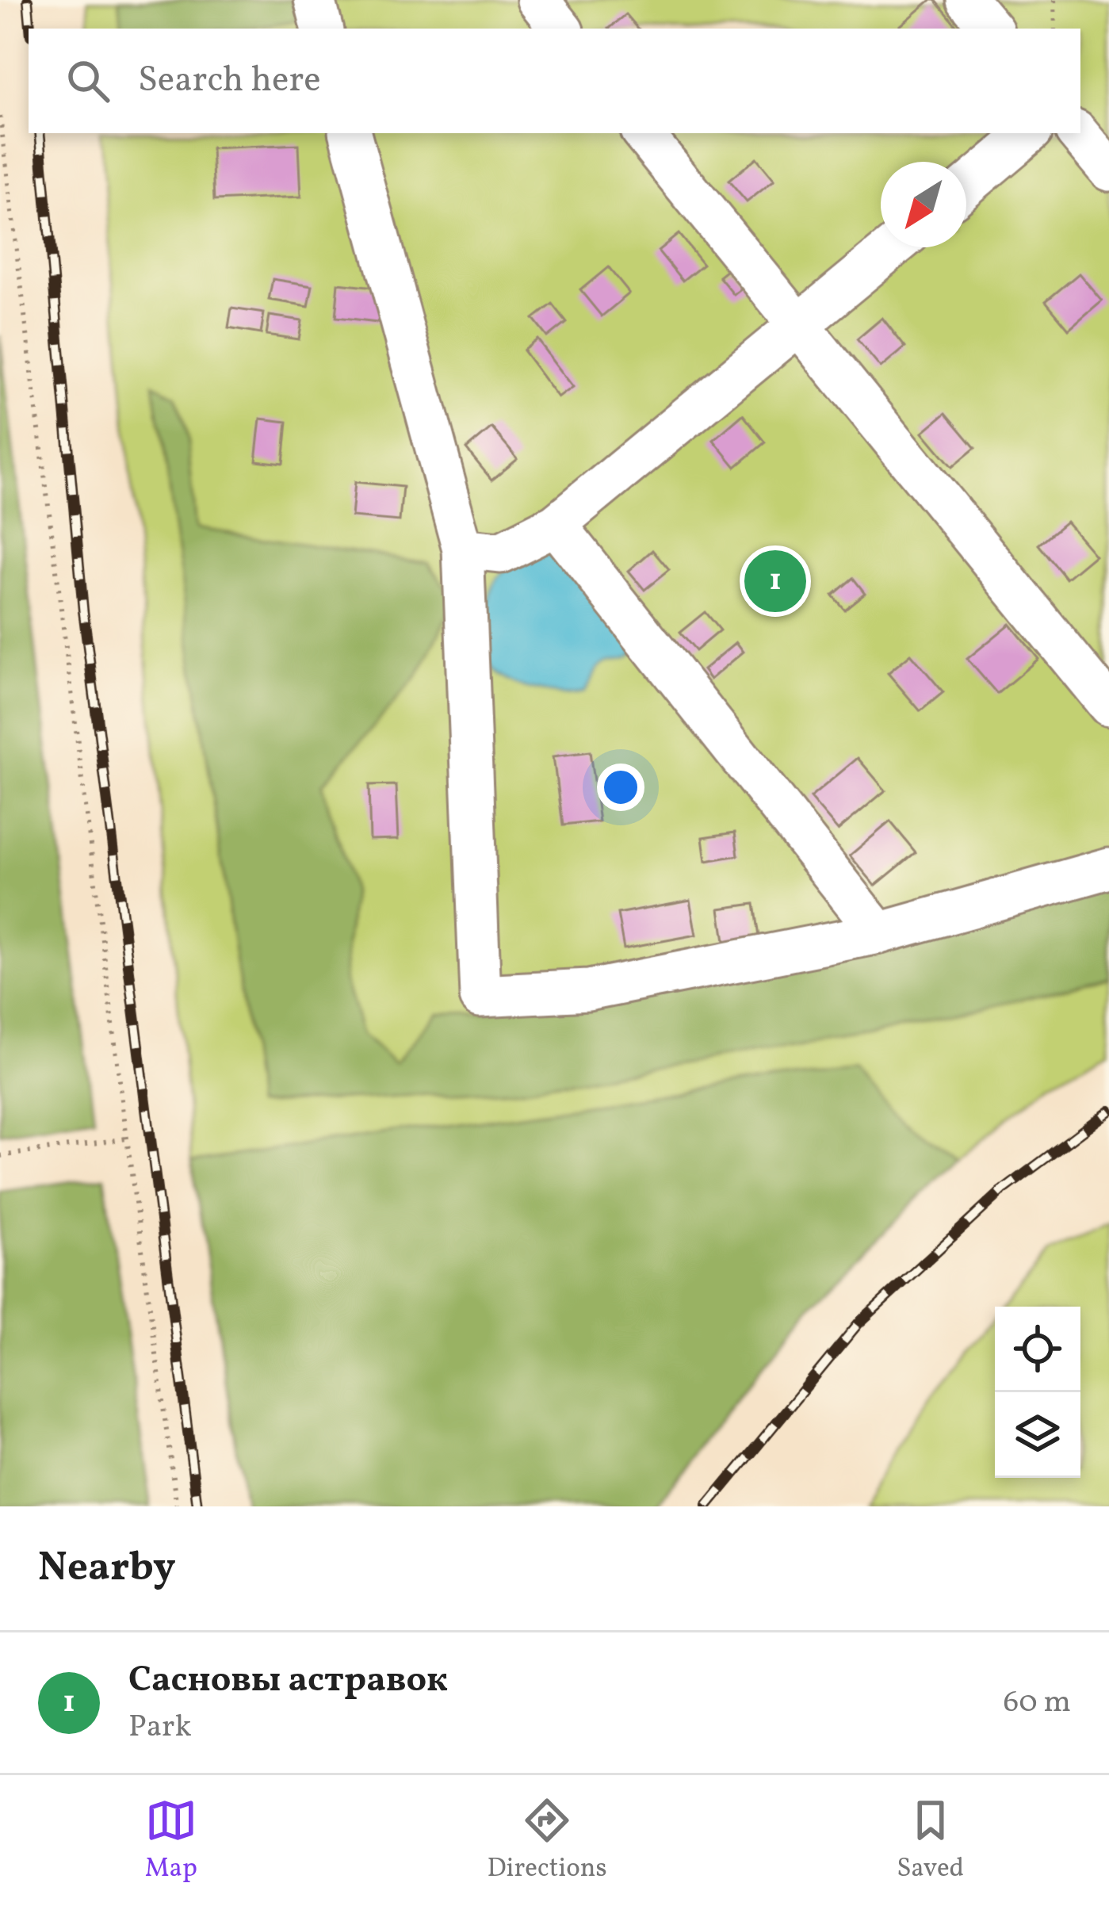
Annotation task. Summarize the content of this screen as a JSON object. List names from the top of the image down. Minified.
{"north":"bottom left","page":{"search":"Search here","pins":"1","heading":"Nearby","list":[{"mark":"1","name":"Сасновы астравок","note":"Park","value":"60 m"}],"nav":["Map","Directions","Saved"]}}
